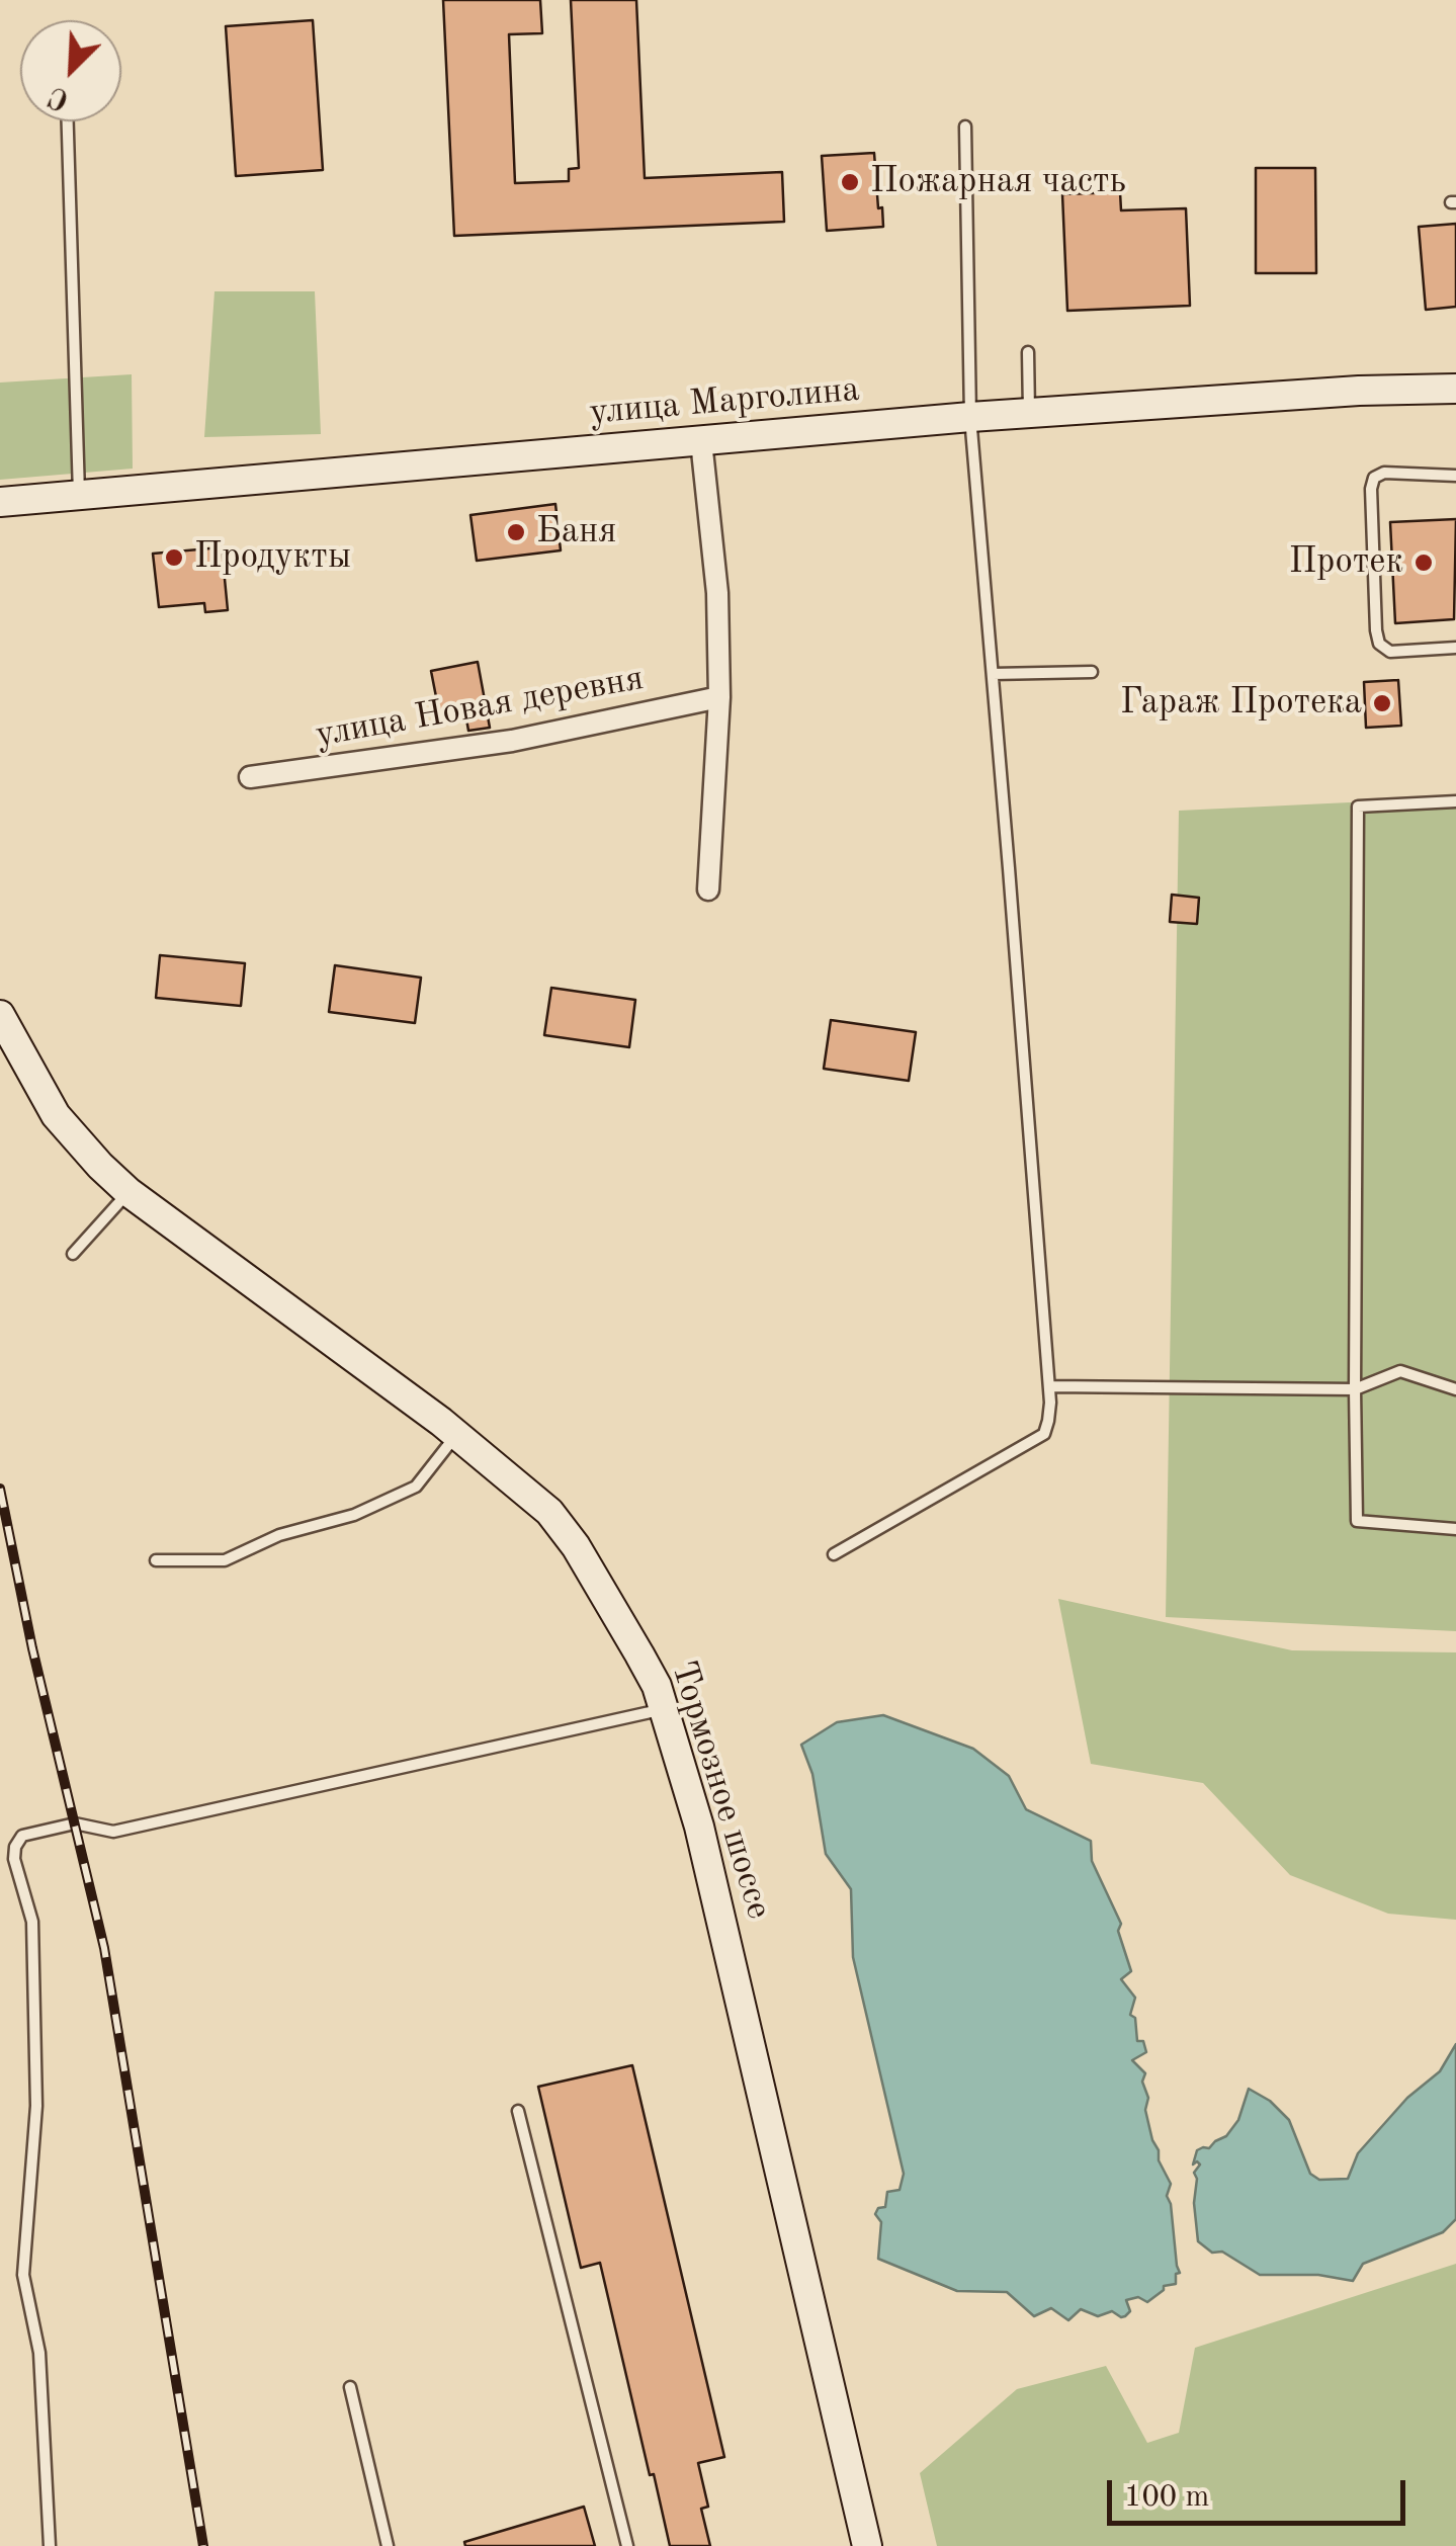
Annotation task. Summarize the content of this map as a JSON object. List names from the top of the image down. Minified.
{"streets":{"street":["улица Марголина","улица Новая деревня","Тормозное шоссе"]},"places":["Пожарная часть","Баня","Продукты","Протек","Гараж Протека"],"scale_bar":"100 m","north":"bottom left"}
